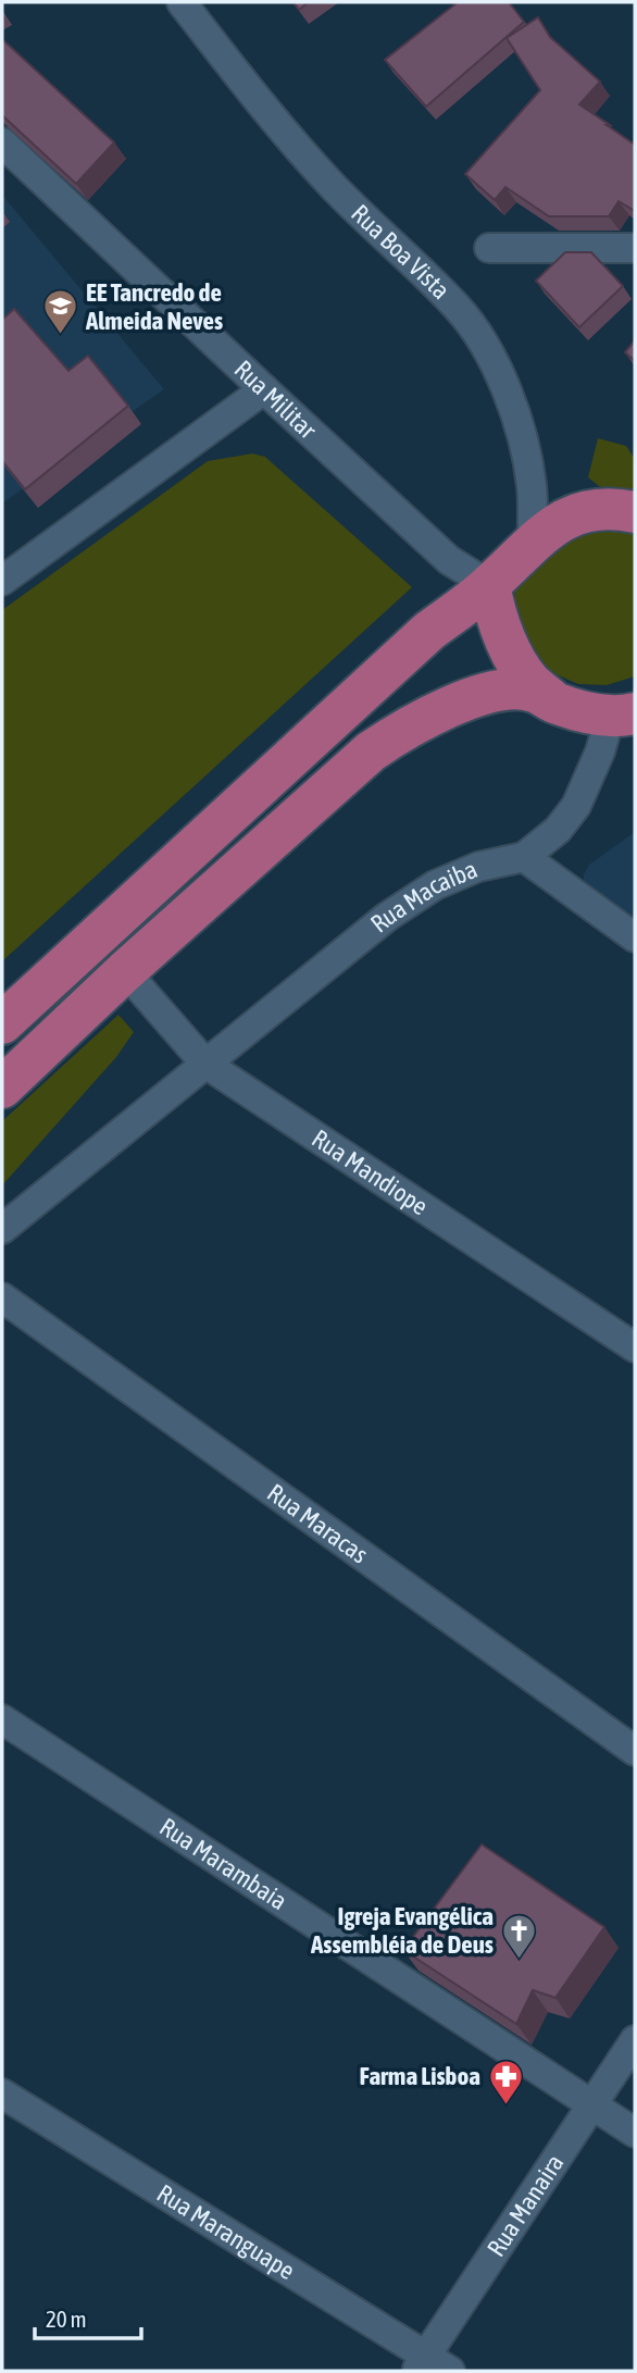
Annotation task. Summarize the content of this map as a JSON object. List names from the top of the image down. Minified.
{"streets":{"street":["Rua Boa Vista","Rua Militar","Rua Macaiba","Rua Mandiope","Rua Maracas","Rua Marambaia","Rua Manaira","Rua Maranguape"]},"crossings":[["Rua Macaiba","Rua Mandiope"],["Rua Marambaia","Rua Manaira"],["Rua Manaira","Rua Maranguape"]],"places":{"school or university":["EE Tancredo de Almeida Neves"],"church":["Igreja Evangélica Assembléia de Deus"],"pharmacy":["Farma Lisboa"]},"scale_bar":"20 m"}
